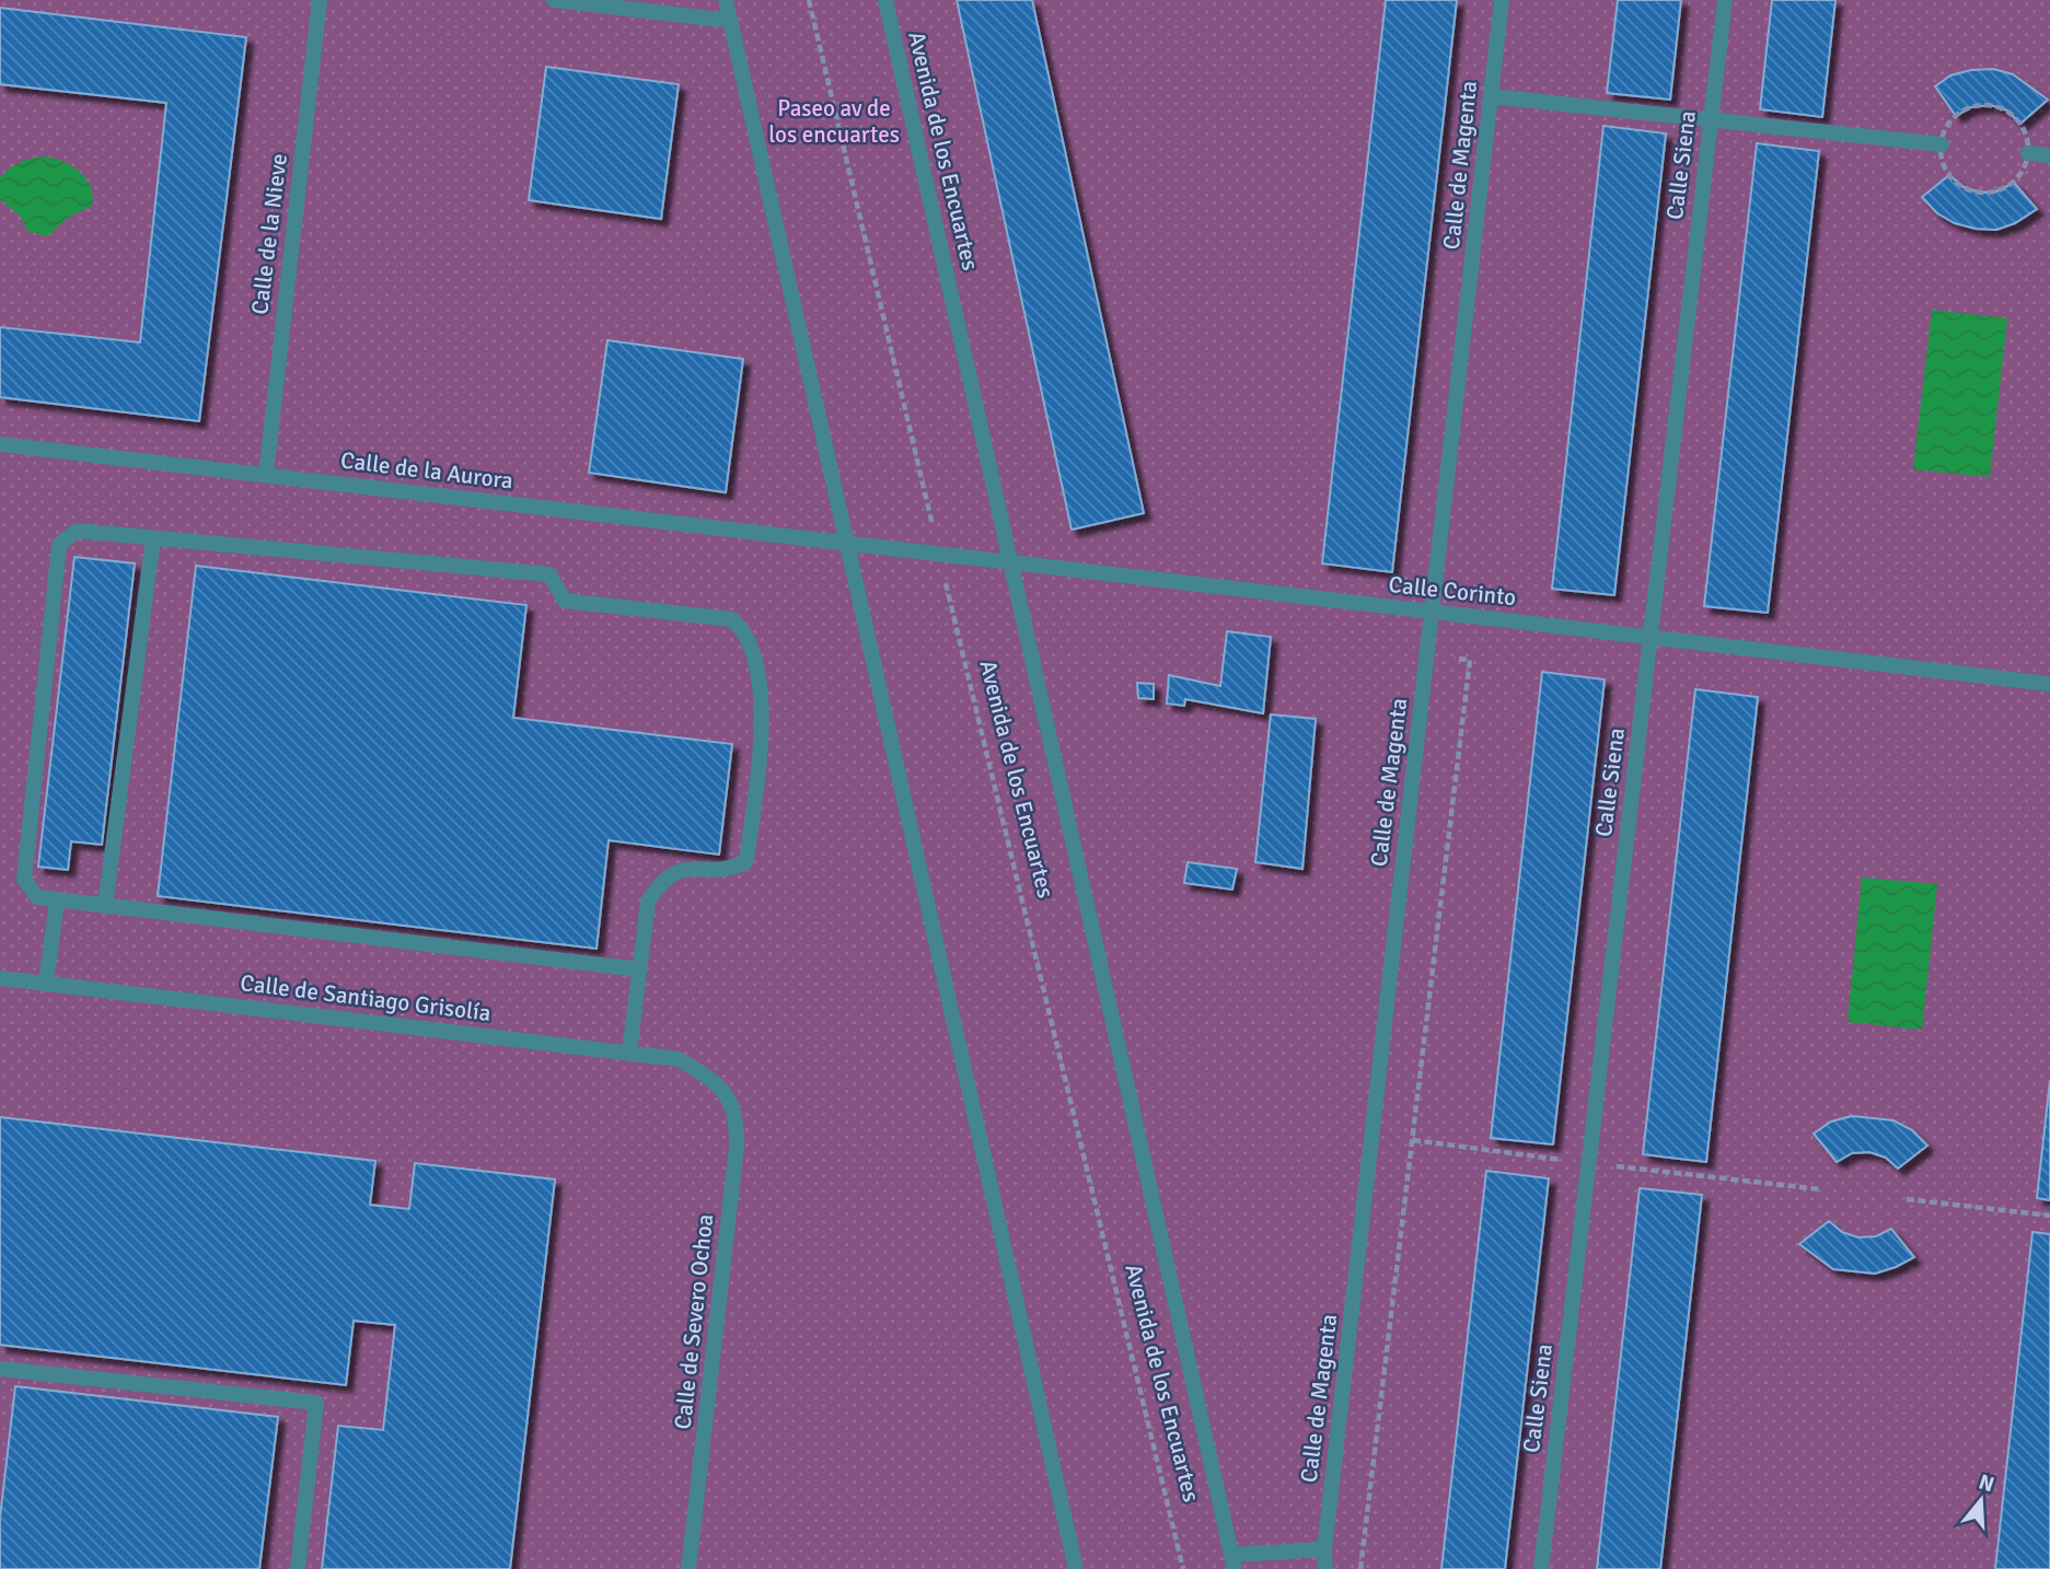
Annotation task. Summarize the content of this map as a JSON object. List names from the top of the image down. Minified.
{"streets":{"street":["Avenida de los Encuartes","Calle de Magenta","Calle Siena","Calle de la Nieve","Calle de la Aurora","Calle Corinto","Calle de Santiago Grisolía","Calle de Severo Ochoa"]},"crossings":[["Avenida de los Encuartes","Calle Corinto"],["Calle de Magenta","Calle Corinto"],["Calle Siena","Calle Corinto"],["Calle de la Nieve","Calle de la Aurora"],["Calle de la Aurora","Calle Corinto"],["Calle de Santiago Grisolía","Calle de Severo Ochoa"]],"parks":["Paseo av de los encuartes"],"north":"top"}
